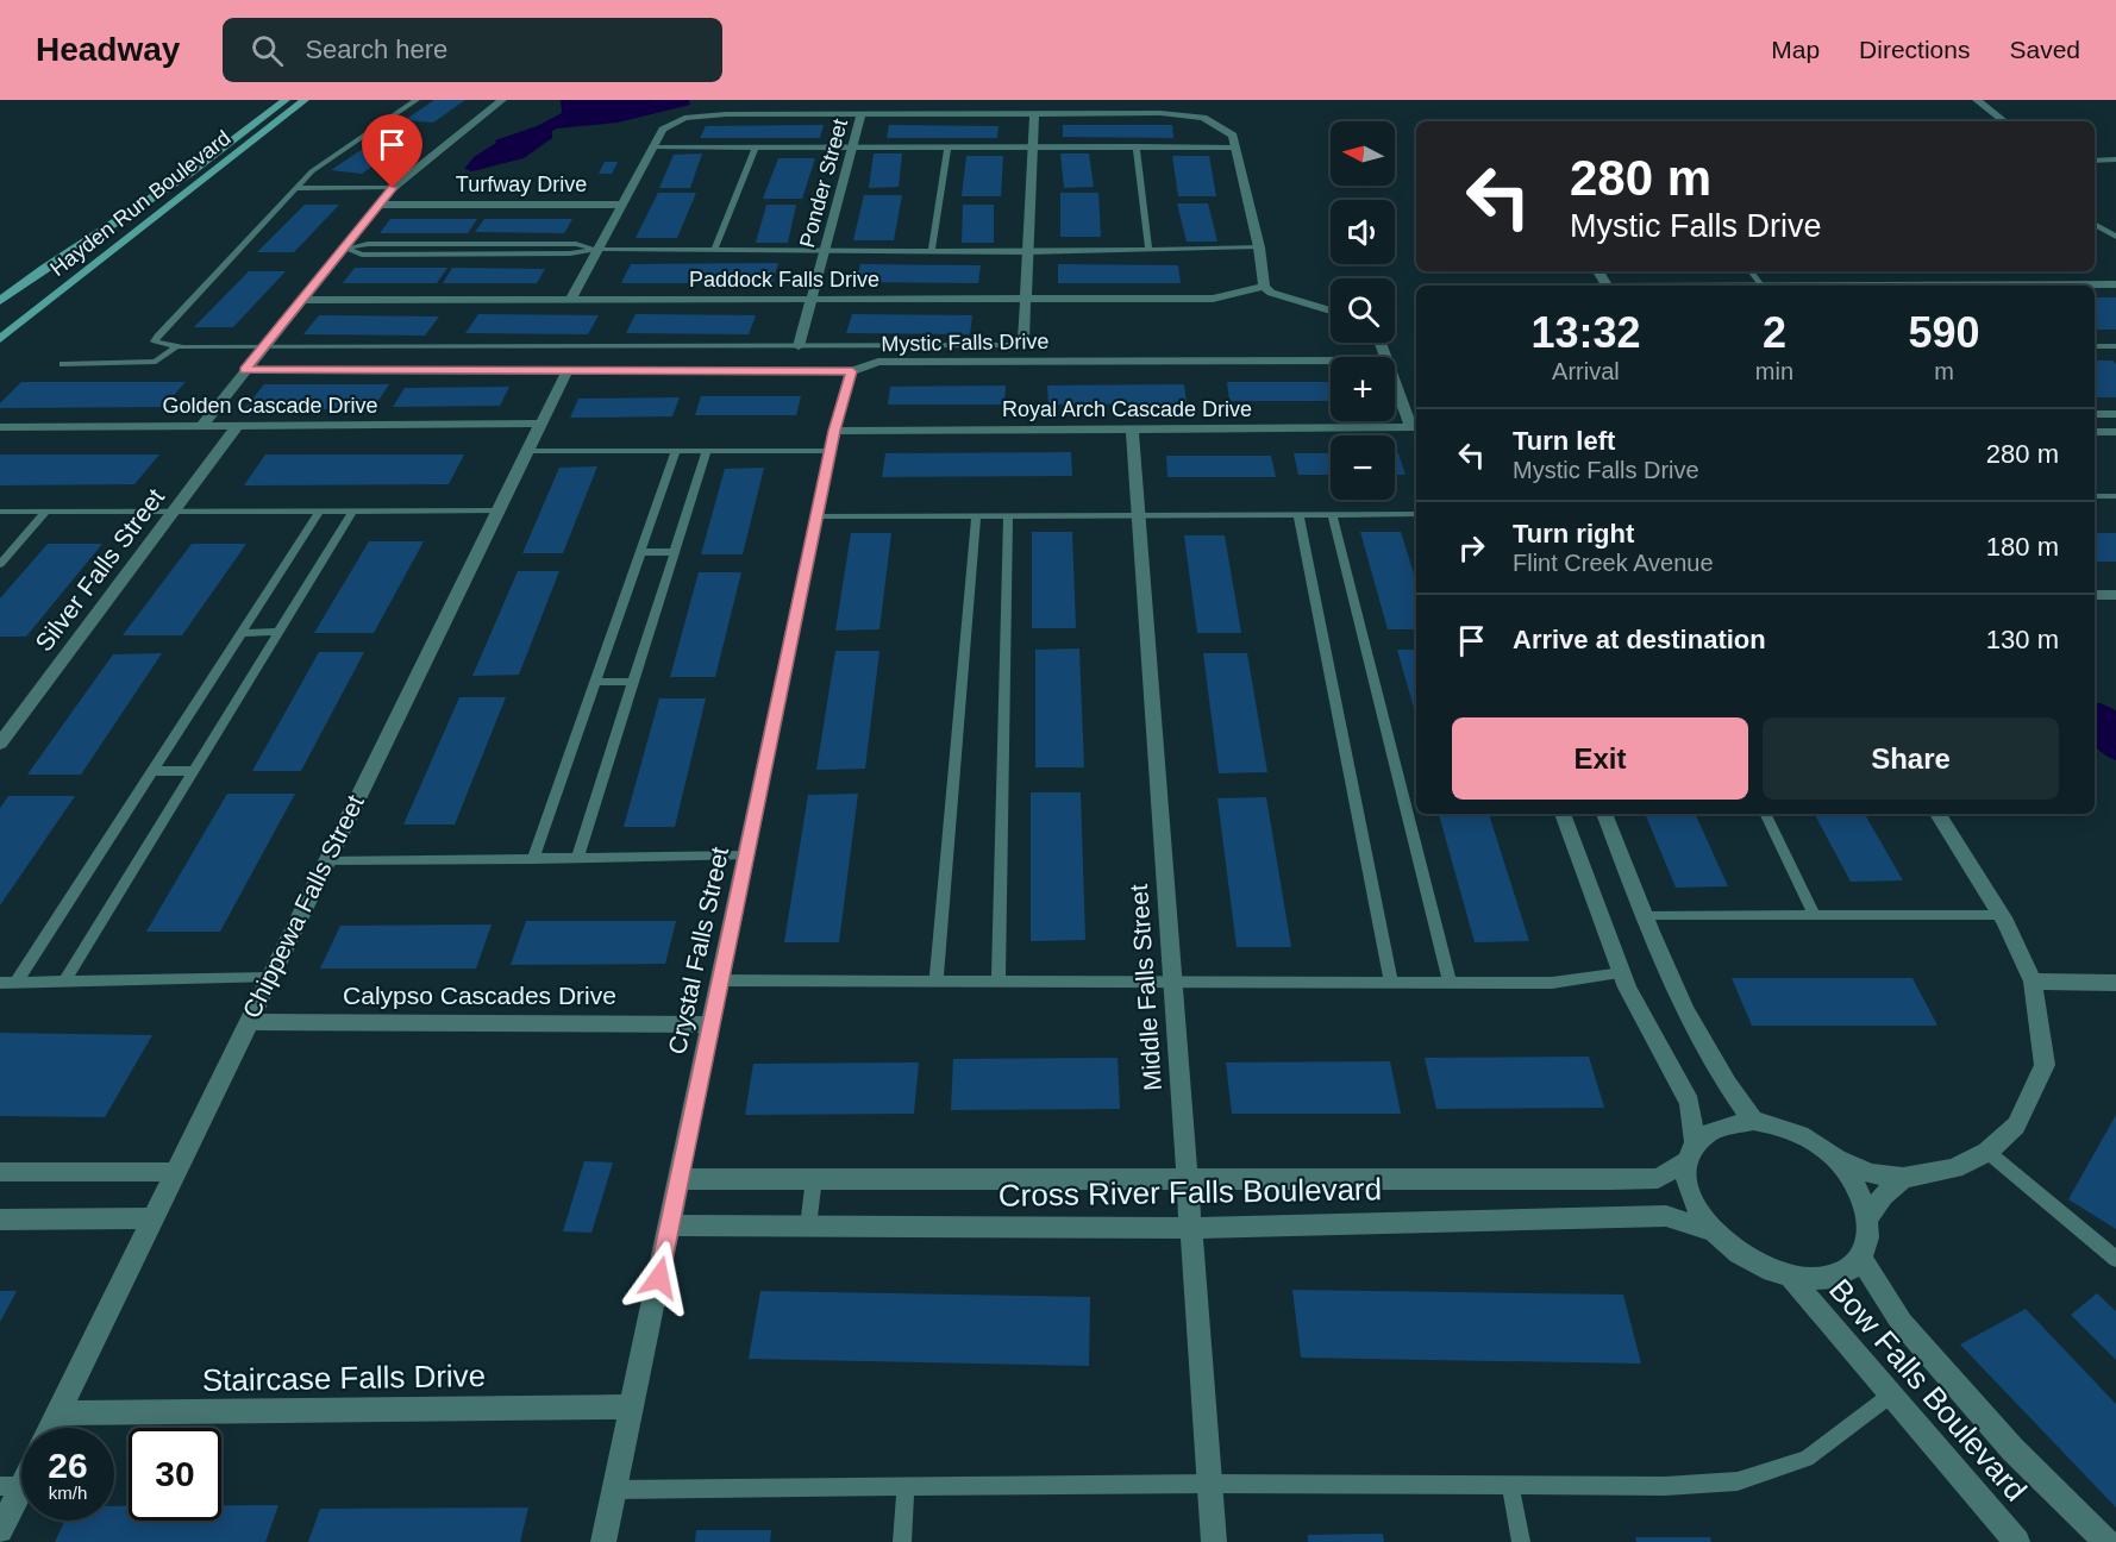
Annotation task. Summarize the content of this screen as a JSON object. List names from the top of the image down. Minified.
{"streets":{"main road":["Hayden Run Boulevard"],"street":["Ponder Street","Turfway Drive","Paddock Falls Drive","Mystic Falls Drive","Golden Cascade Drive","Royal Arch Cascade Drive","Silver Falls Street","Chippewa Falls Street","Crystal Falls Street","Middle Falls Street","Calypso Cascades Drive","Cross River Falls Boulevard","Staircase Falls Drive","Bow Falls Boulevard"]},"crossings":[["Ponder Street","Paddock Falls Drive"],["Mystic Falls Drive","Chippewa Falls Street"],["Mystic Falls Drive","Crystal Falls Street"],["Golden Cascade Drive","Silver Falls Street"],["Golden Cascade Drive","Chippewa Falls Street"],["Royal Arch Cascade Drive","Crystal Falls Street"],["Royal Arch Cascade Drive","Middle Falls Street"],["Chippewa Falls Street","Calypso Cascades Drive"],["Chippewa Falls Street","Staircase Falls Drive"],["Crystal Falls Street","Calypso Cascades Drive"],["Crystal Falls Street","Cross River Falls Boulevard"],["Crystal Falls Street","Staircase Falls Drive"],["Middle Falls Street","Cross River Falls Boulevard"],["Cross River Falls Boulevard","Bow Falls Boulevard"]],"north":"left","page":{"header":"Headway","search":"Search here","nav":["Map","Directions","Saved"],"map_buttons":["+","−"],"turn":["280 m","Mystic Falls Drive"],"eta":["13:32","Arrival","2","min","590","m"],"list":[{"name":"Turn left","note":"Mystic Falls Drive","value":"280 m"},{"name":"Turn right","note":"Flint Creek Avenue","value":"180 m"},{"name":"Arrive at destination","value":"130 m"}],"buttons":["Exit","Share"],"speed":"26 km/h","limit":"30"}}
